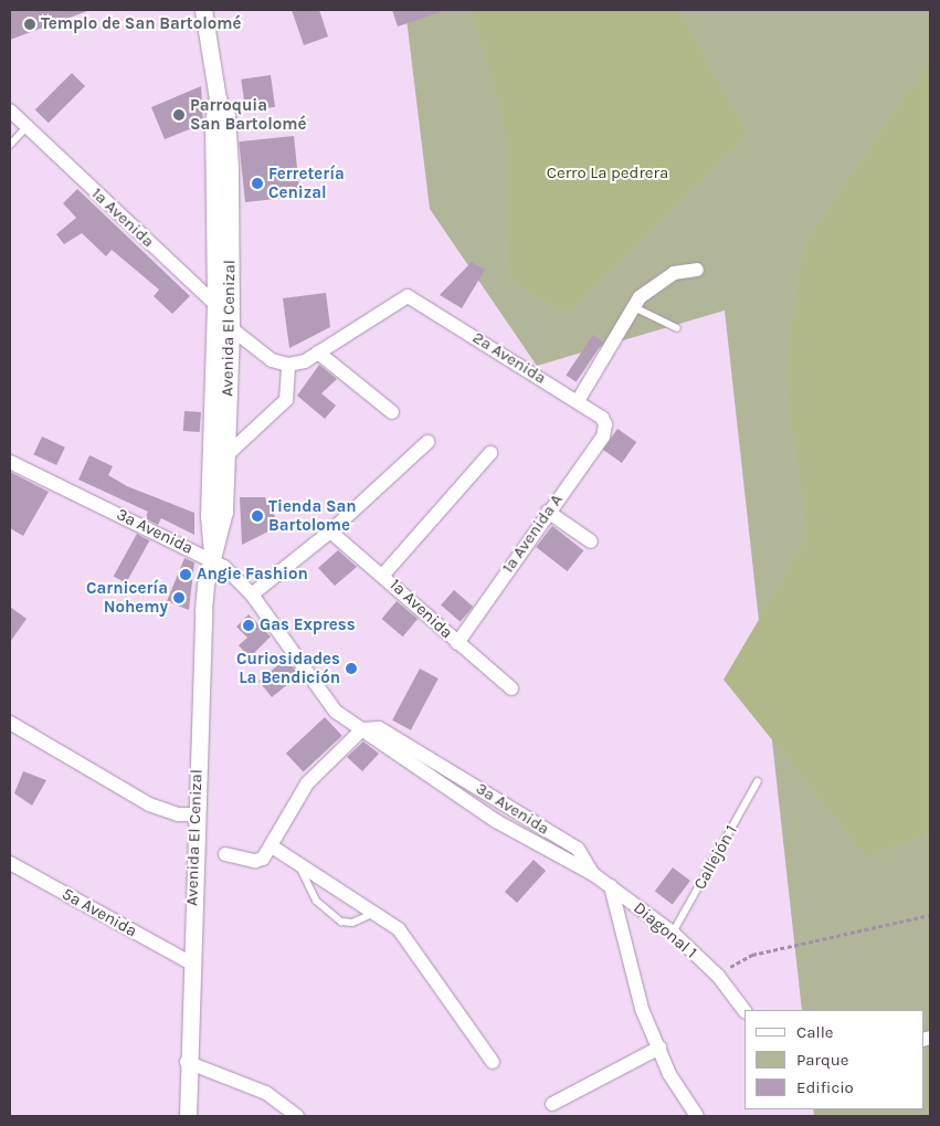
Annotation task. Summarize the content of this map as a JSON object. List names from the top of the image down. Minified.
{"streets":{"street":["1a Avenida","Avenida El Cenizal","2a Avenida","3a Avenida","1a Avenida A","5a Avenida","Diagonal 1"],"lane":["Callejón 1"]},"crossings":[["1a Avenida","Avenida El Cenizal"],["1a Avenida","1a Avenida A"],["Avenida El Cenizal","3a Avenida"],["Avenida El Cenizal","5a Avenida"],["2a Avenida","1a Avenida A"],["3a Avenida","Diagonal 1"],["Callejón 1","Diagonal 1"]],"parks":["Cerro La pedrera"],"places":["Templo de San Bartolomé","Parroquia San Bartolomé","Ferretería Cenizal","Tienda San Bartolome","Angie Fashion","Carnicería Nohemy","Gas Express","Curiosidades La Bendición"],"legend":["Calle","Parque","Edificio"]}
